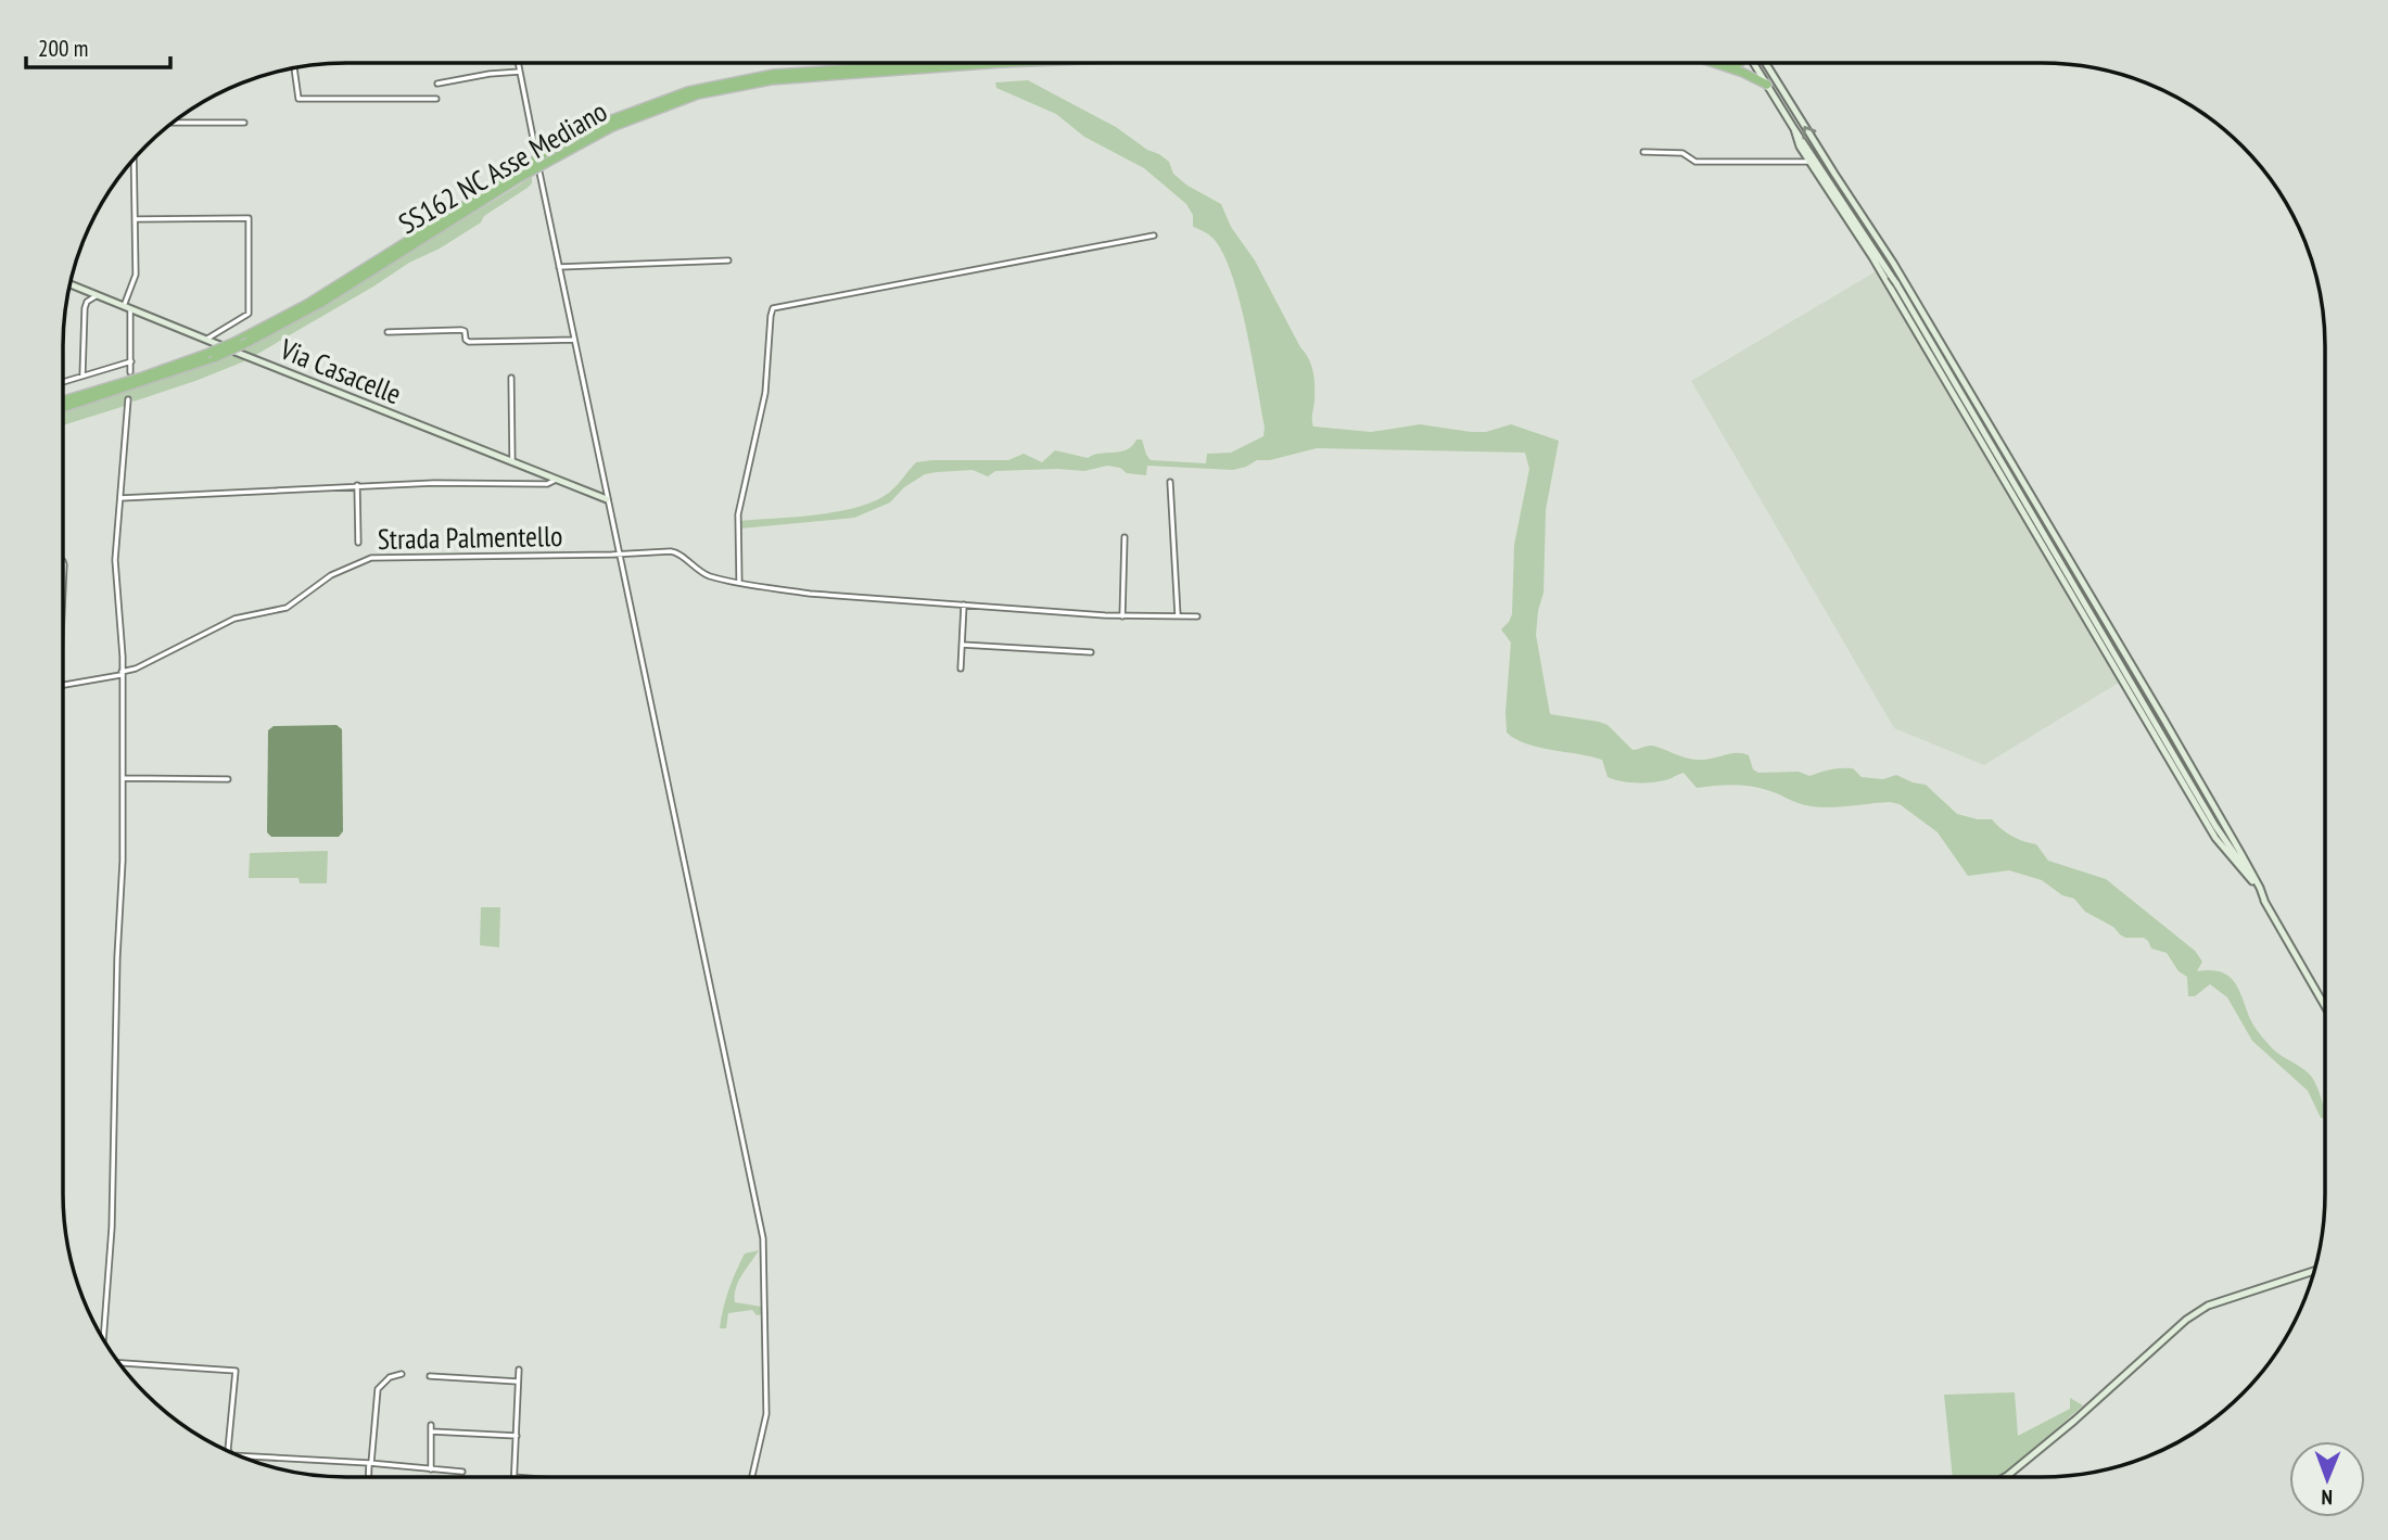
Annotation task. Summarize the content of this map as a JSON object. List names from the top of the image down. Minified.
{"streets":{"highway":["SS162 NC Asse Mediano"],"main road":["Via Casacelle"],"street":["Strada Palmentello"]},"scale_bar":"200 m","north":"bottom"}
